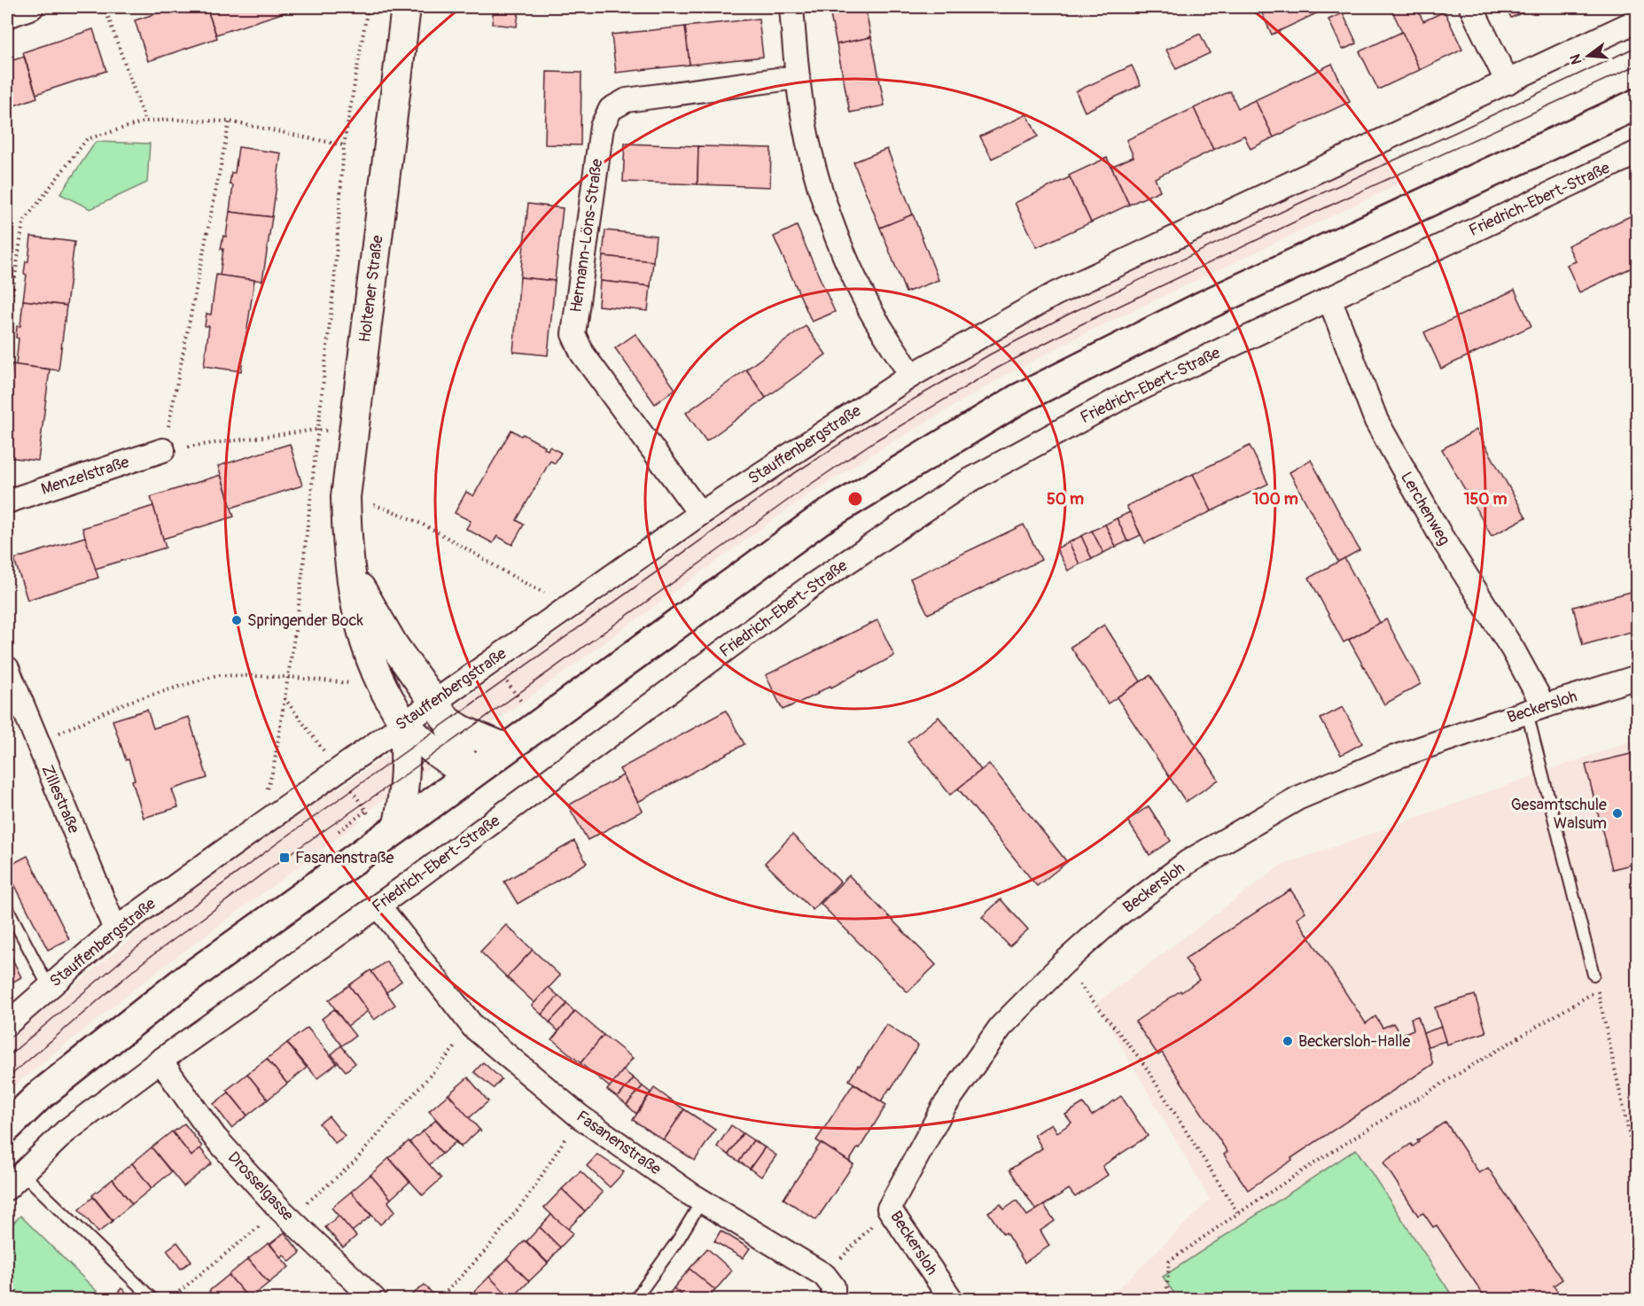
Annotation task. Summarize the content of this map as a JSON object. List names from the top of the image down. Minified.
{"streets":{"street":["Friedrich-Ebert-Straße","Hermann-Löns-Straße","Holtener Straße","Stauffenbergstraße","Menzelstraße","Lerchenweg","Beckersloh","Zillestraße","Fasanenstraße","Drosselgasse"]},"crossings":[["Friedrich-Ebert-Straße","Lerchenweg"],["Friedrich-Ebert-Straße","Fasanenstraße"],["Friedrich-Ebert-Straße","Drosselgasse"],["Hermann-Löns-Straße","Stauffenbergstraße"],["Holtener Straße","Stauffenbergstraße"],["Stauffenbergstraße","Zillestraße"],["Lerchenweg","Beckersloh"]],"places":{"other":["Springender Bock","Gesamtschule Walsum","Beckersloh-Halle"],"transit":["Fasanenstraße"]},"north":"left","rings":["50 m","100 m","150 m"]}
